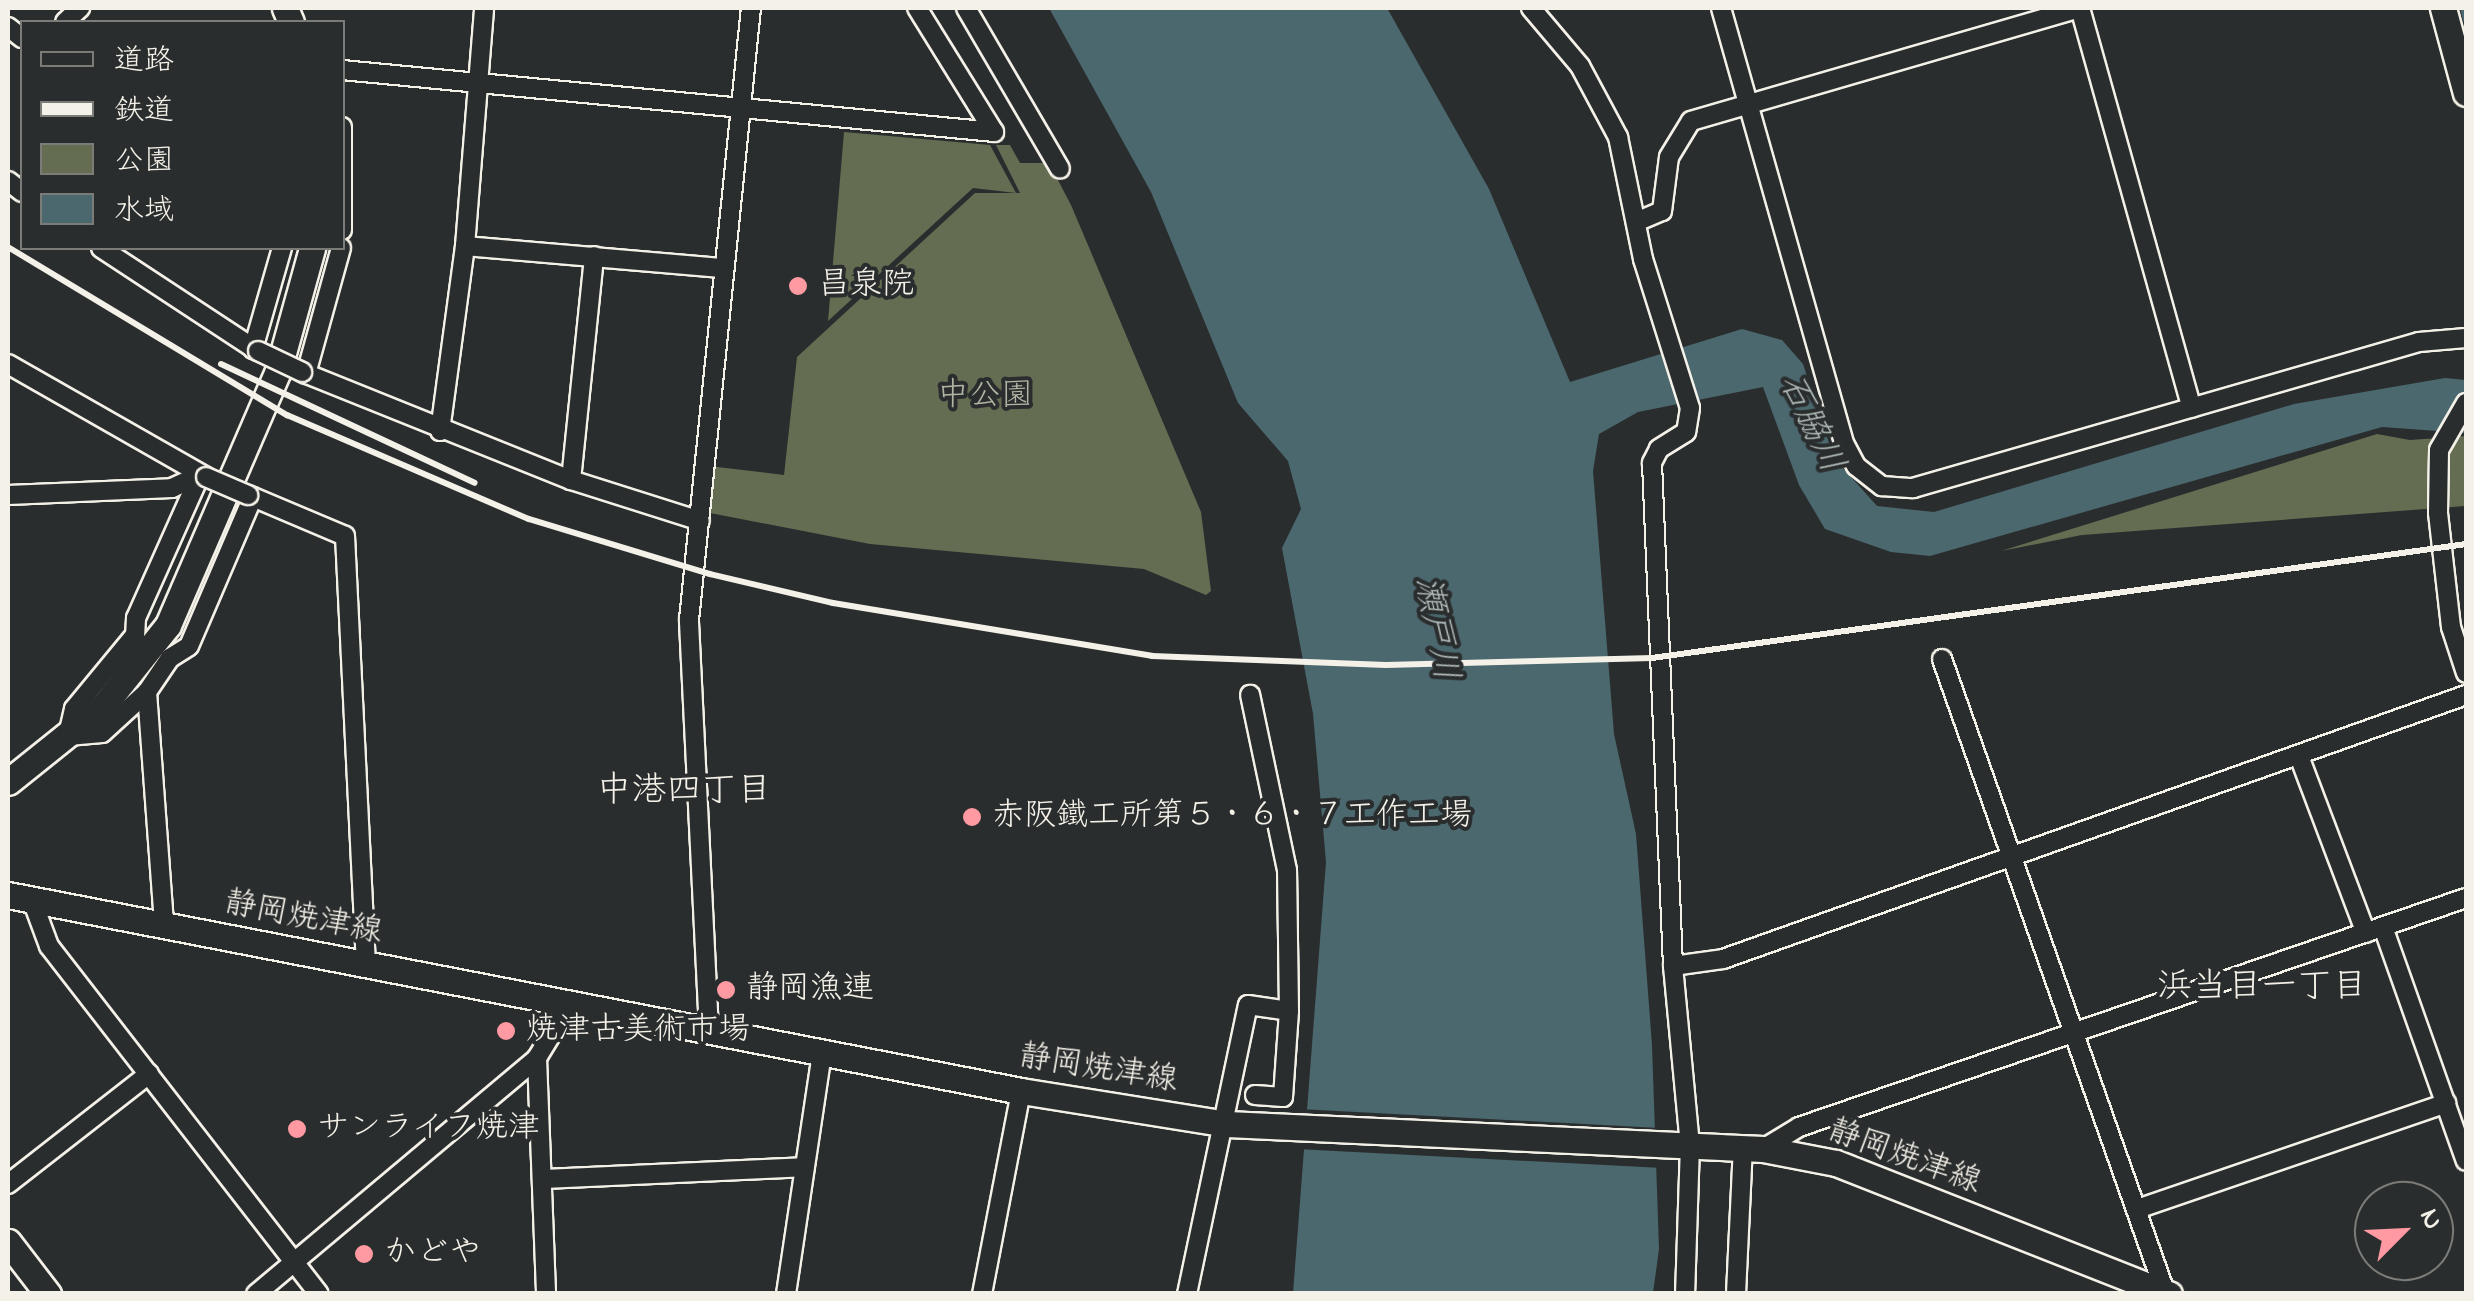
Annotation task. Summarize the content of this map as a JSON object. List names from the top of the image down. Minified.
{"streets":{"main road":["静岡焼津線"]},"districts":["中港四丁目","浜当目一丁目"],"water":["石脇川","瀬戸川"],"parks":["中公園"],"places":["昌泉院","赤阪鐵工所第５・６・７工作工場","静岡漁連","焼津古美術市場","サンライフ焼津","かどや"],"legend":["道路","鉄道","公園","水域"],"north":"top right"}
